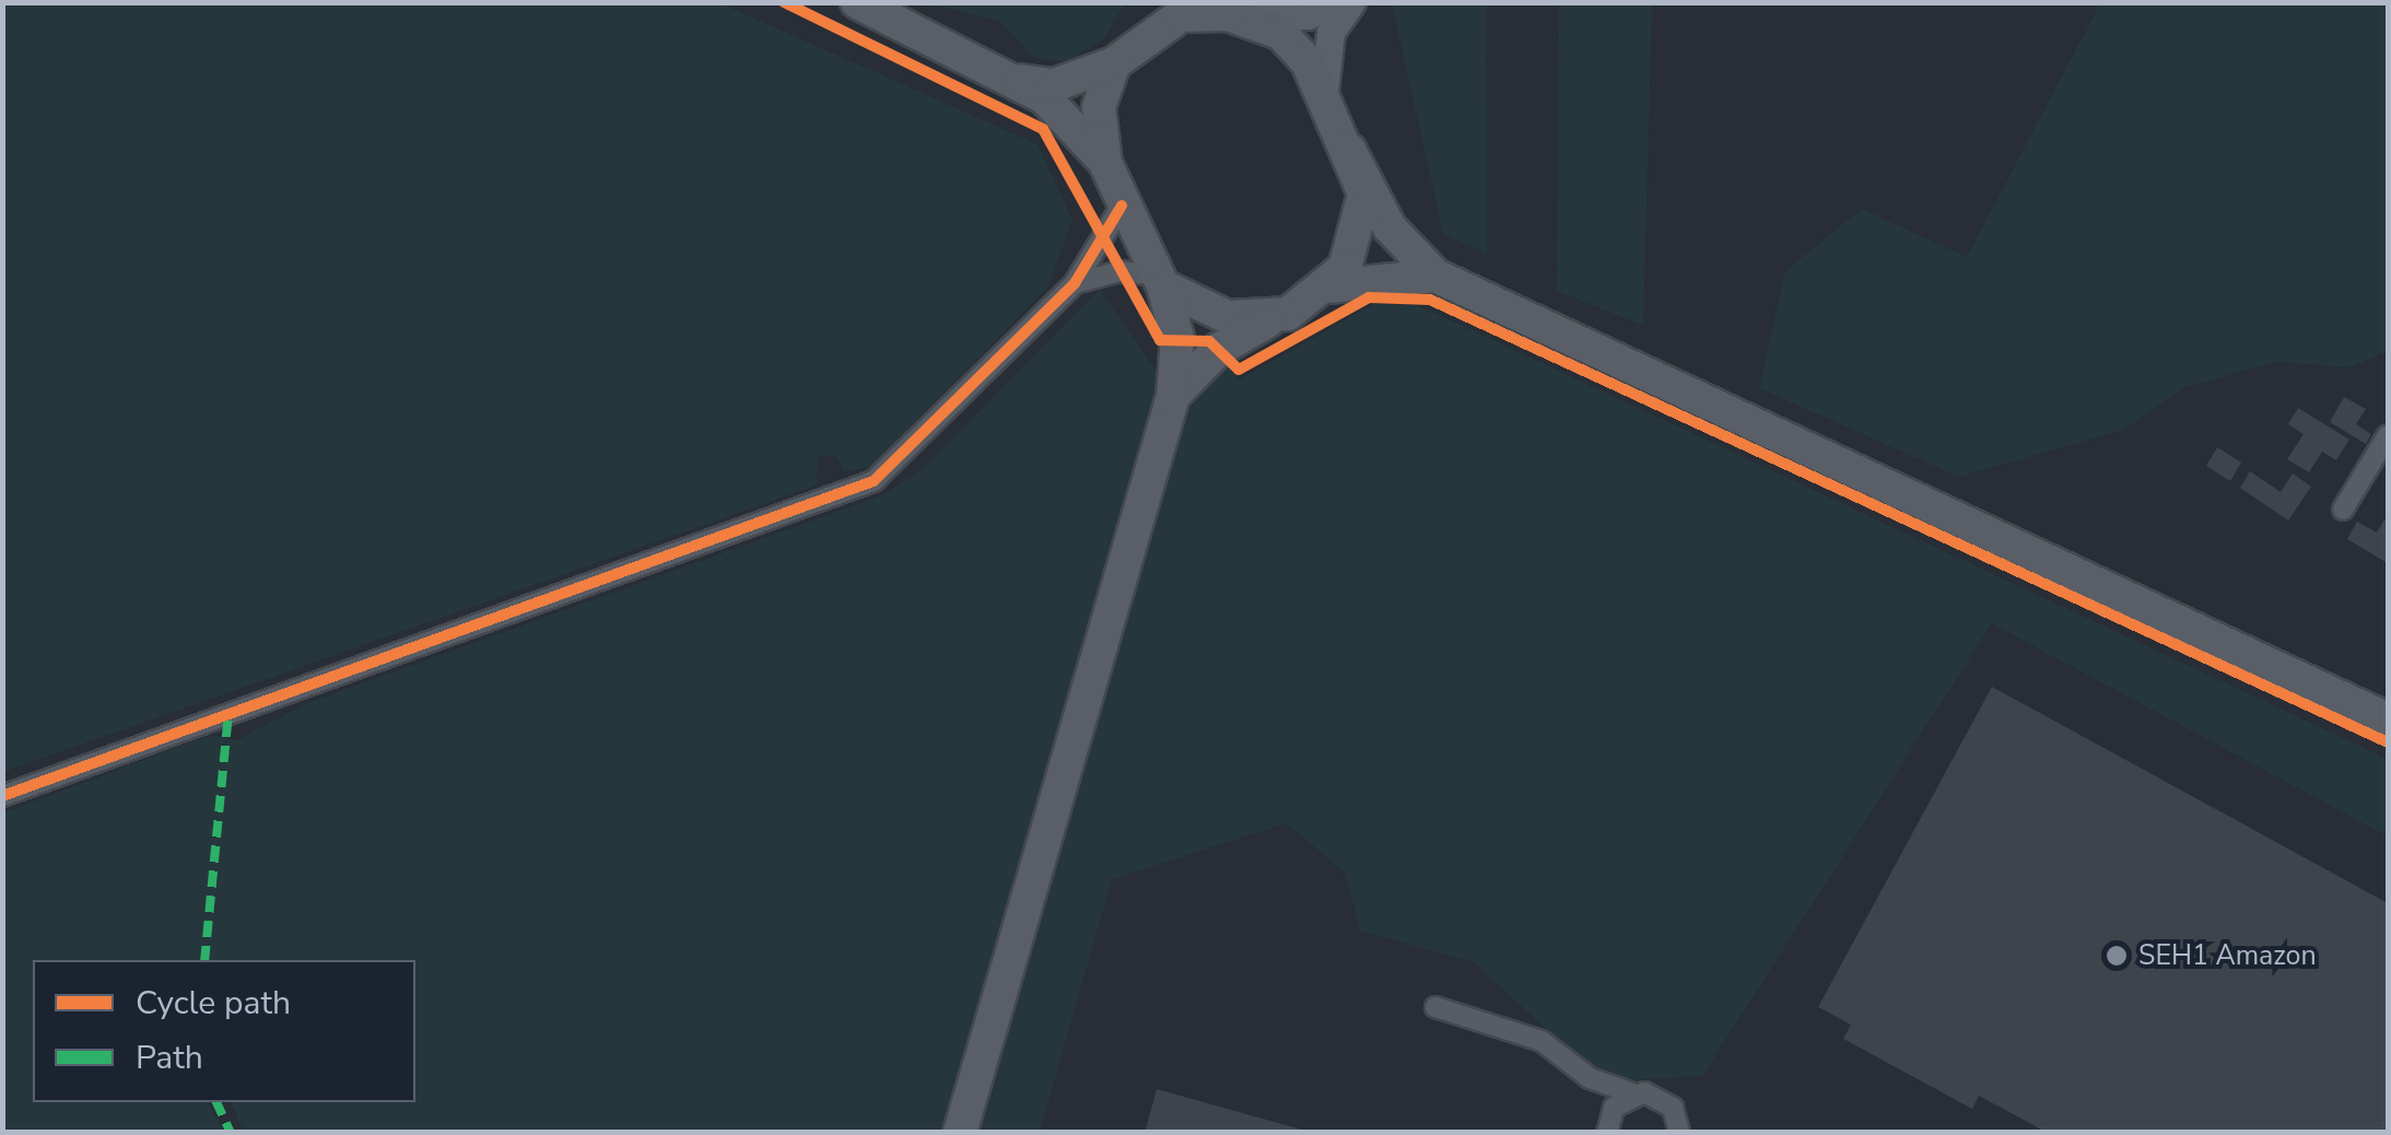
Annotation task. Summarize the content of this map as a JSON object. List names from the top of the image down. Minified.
{"places":["SEH1 Amazon"],"legend":["Cycle path","Path"]}
